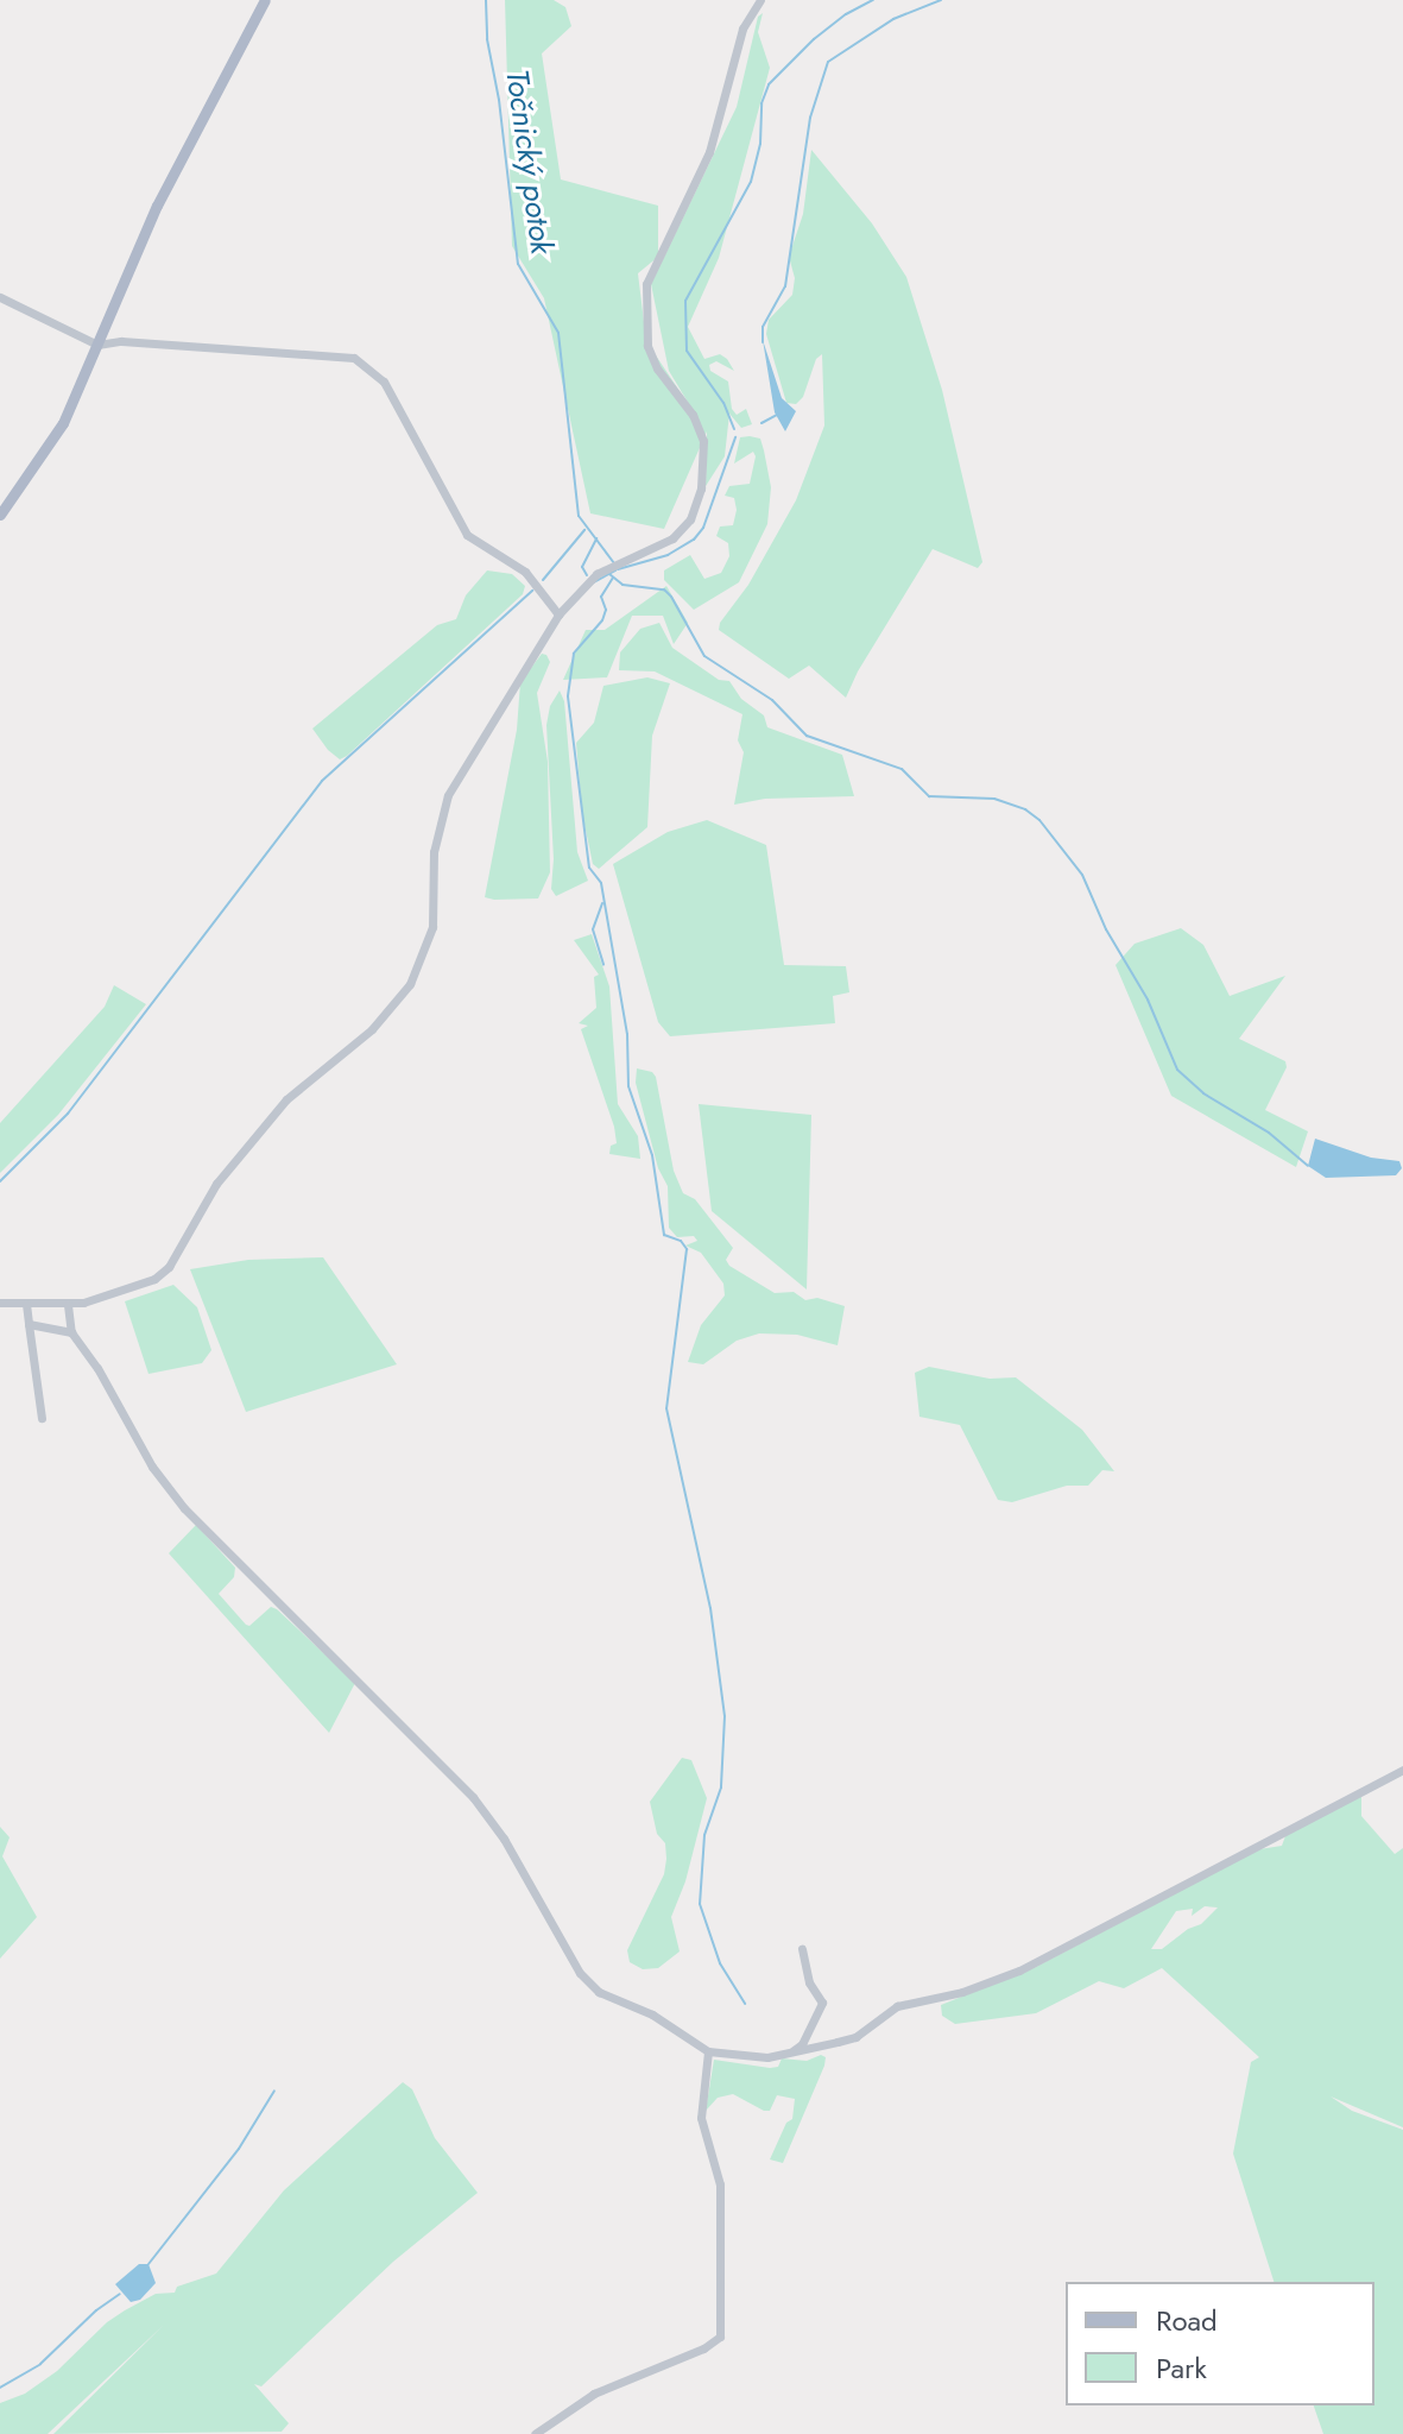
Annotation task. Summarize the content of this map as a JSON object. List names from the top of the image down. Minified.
{"water":["Točnický potok"],"legend":["Road","Park"]}
